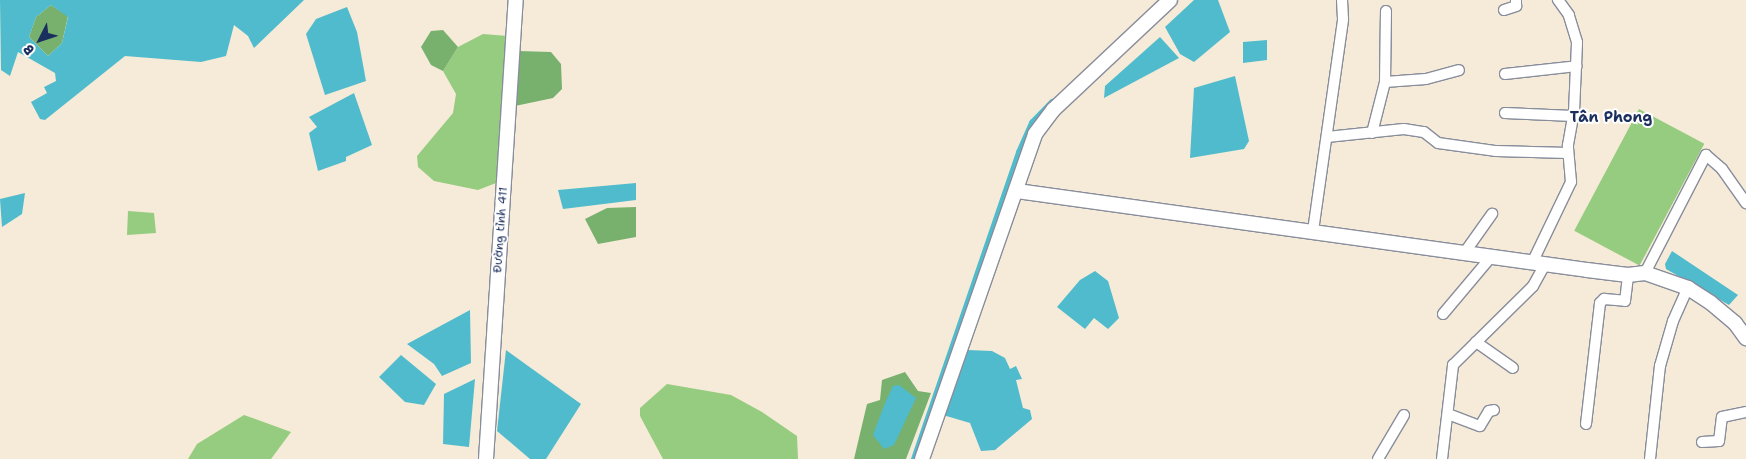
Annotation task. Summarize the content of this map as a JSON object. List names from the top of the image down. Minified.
{"streets":{"main road":["Đường tỉnh 411"]},"districts":["Tân Phong"],"north":"bottom left"}
